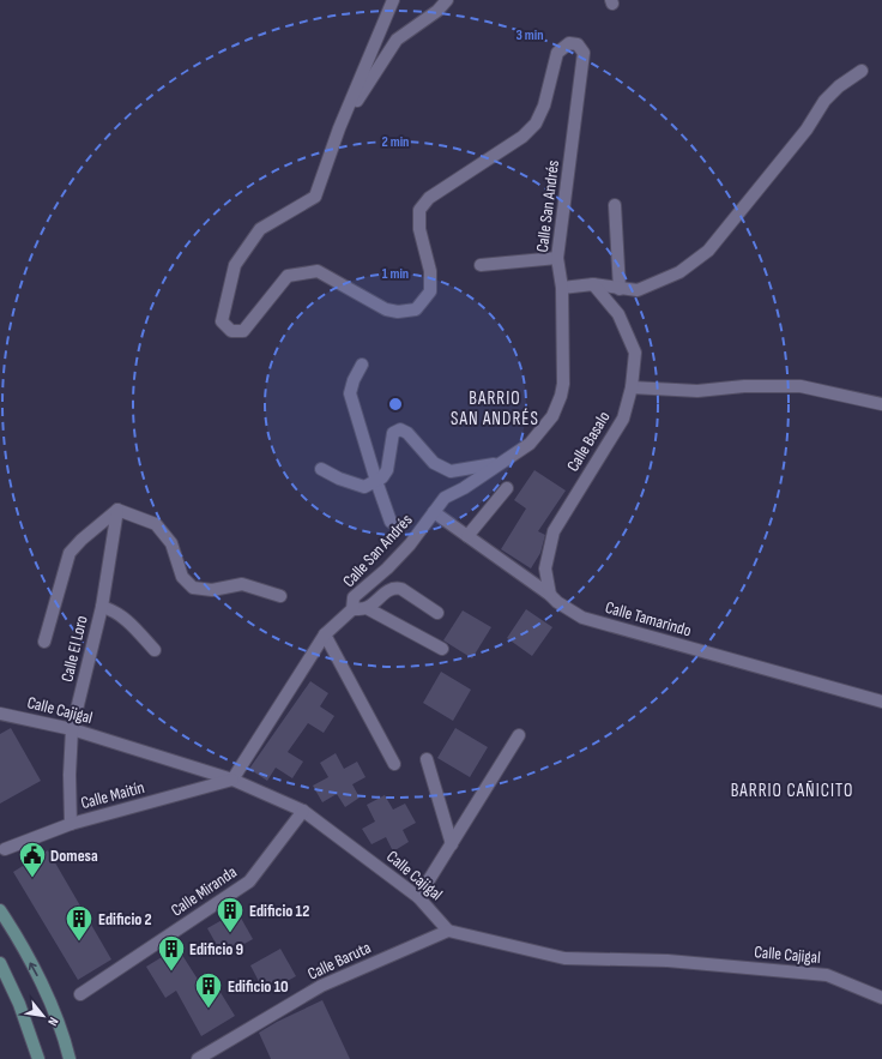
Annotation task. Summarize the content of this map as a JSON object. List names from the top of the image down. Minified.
{"streets":{"street":["Calle San Andrés","Calle Basalo","Calle Tamarindo","Calle El Loro","Calle Cajigal","Calle Maitín","Calle Miranda","Calle Baruta"]},"crossings":[["Calle San Andrés","Calle Tamarindo"],["Calle San Andrés","Calle Cajigal"],["Calle San Andrés","Calle Maitín"],["Calle Basalo","Calle Tamarindo"],["Calle El Loro","Calle Cajigal"],["Calle El Loro","Calle Maitín"],["Calle Cajigal","Calle Maitín"],["Calle Cajigal","Calle Miranda"],["Calle Cajigal","Calle Baruta"]],"districts":["BARRIO SAN ANDRÉS","BARRIO CAÑICITO"],"places":{"public building":["Domesa"],"building":["Edificio 12","Edificio 2","Edificio 9","Edificio 10"]},"north":"bottom right","rings":["3 min","2 min","1 min"]}
